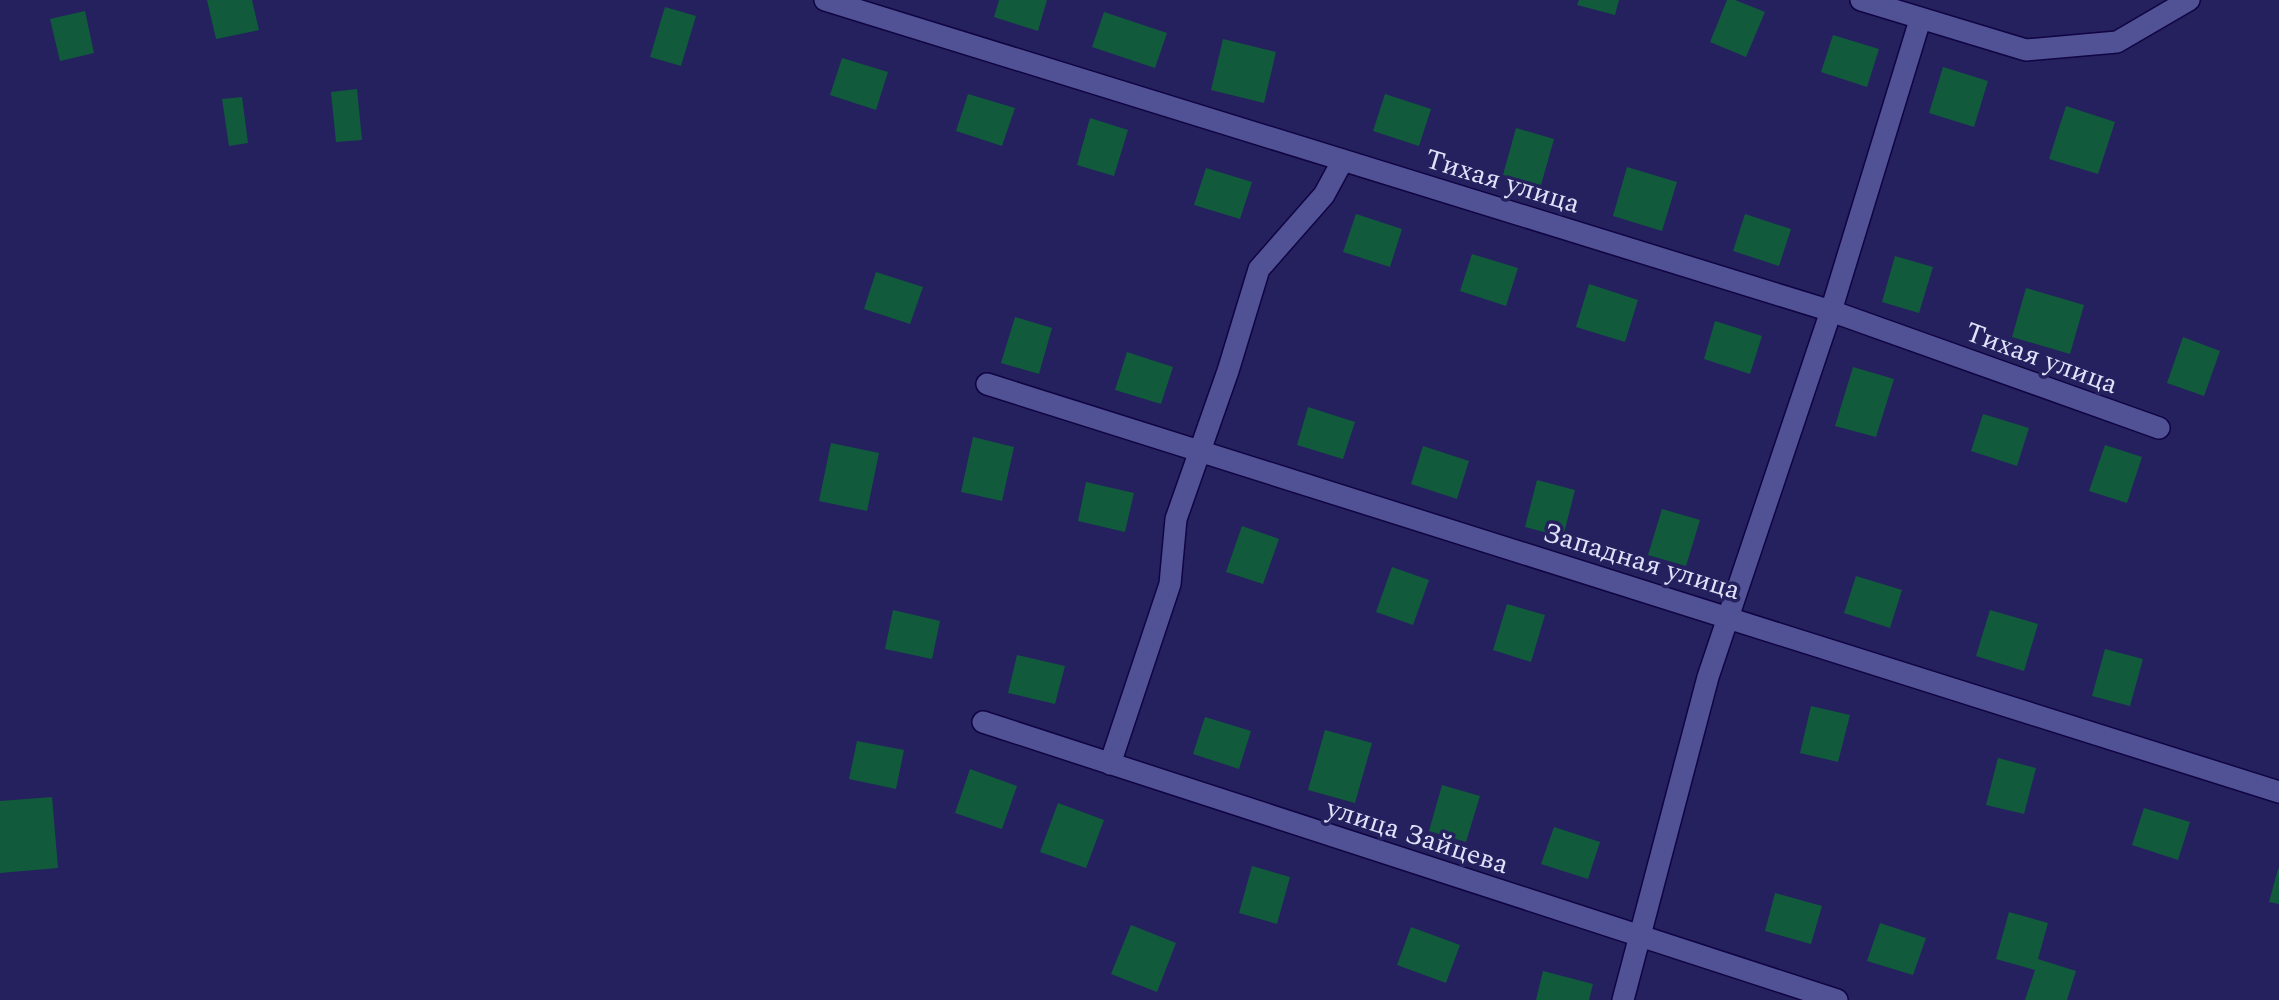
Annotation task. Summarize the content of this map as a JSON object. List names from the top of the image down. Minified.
{"streets":{"street":["Тихая улица","Западная улица","улица Зайцева"]}}
